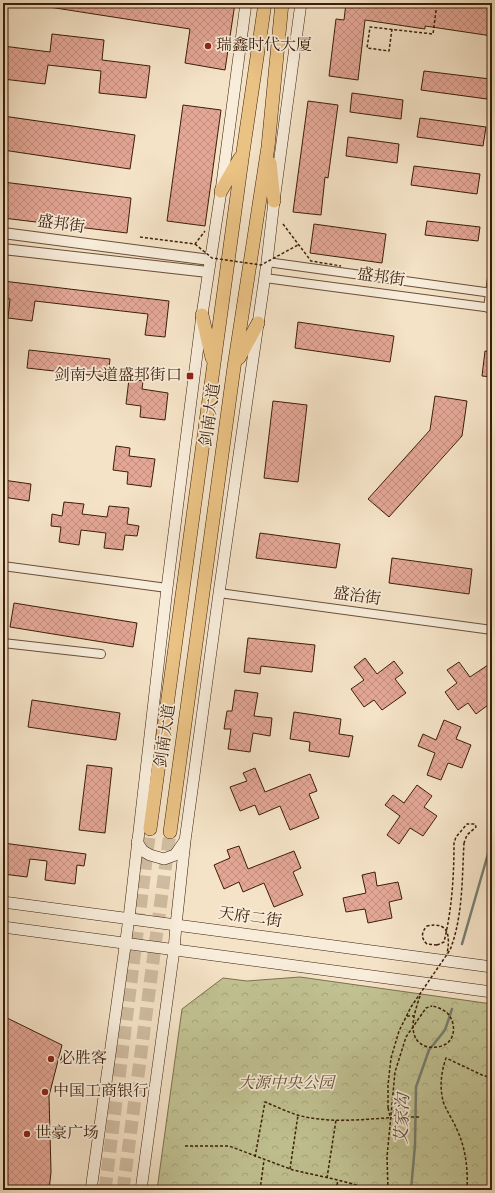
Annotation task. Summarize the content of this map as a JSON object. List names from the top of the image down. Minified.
{"streets":{"highway":["剑南大道"],"main road":["天府二街"],"street":["盛邦街","盛治街"]},"water":["艾家沟"],"parks":["大源中央公园"],"places":{"other":["瑞鑫时代大厦","必胜客","中国工商银行","世豪广场"],"transit":["剑南大道盛邦街口"]}}
